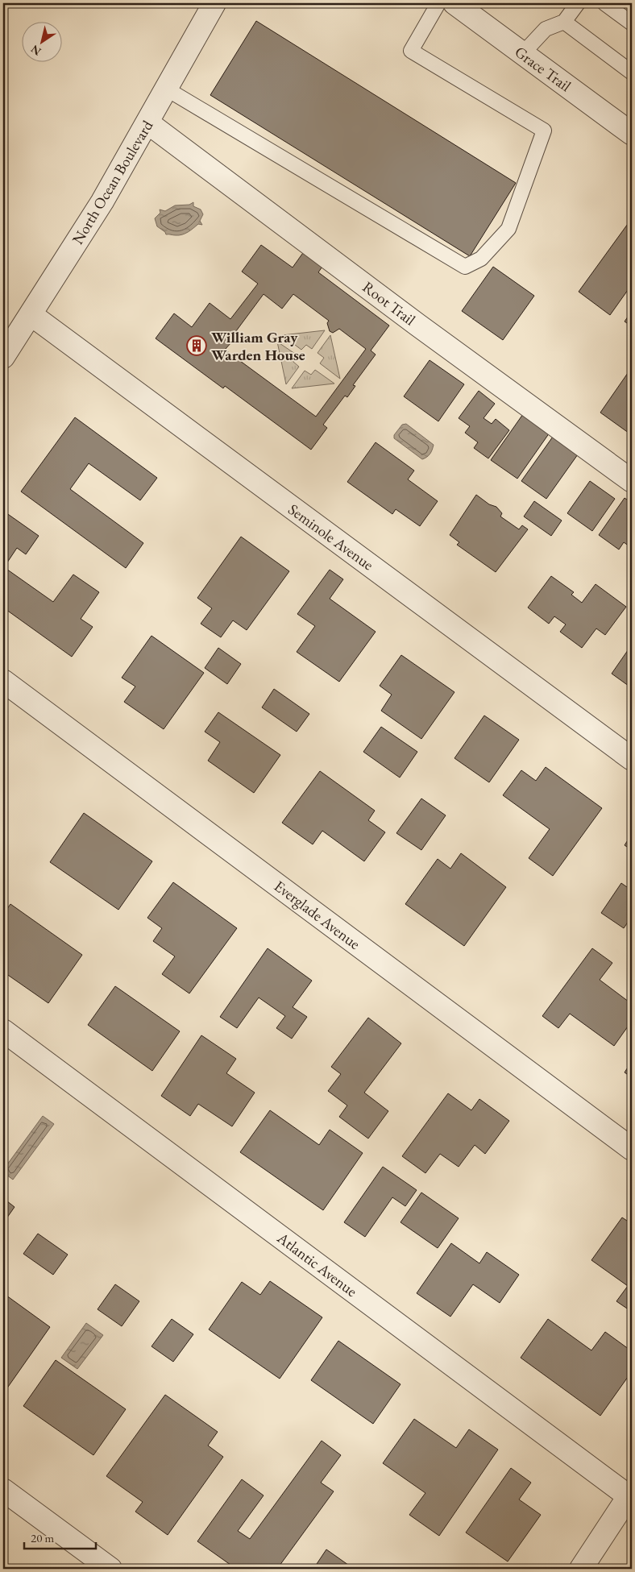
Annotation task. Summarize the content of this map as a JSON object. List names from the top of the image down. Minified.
{"streets":{"street":["Grace Trail","North Ocean Boulevard","Root Trail","Seminole Avenue","Everglade Avenue","Atlantic Avenue"]},"crossings":[["North Ocean Boulevard","Root Trail"],["North Ocean Boulevard","Seminole Avenue"]],"places":{"building":["William Gray Warden House"]},"scale_bar":"20 m","north":"bottom left"}
